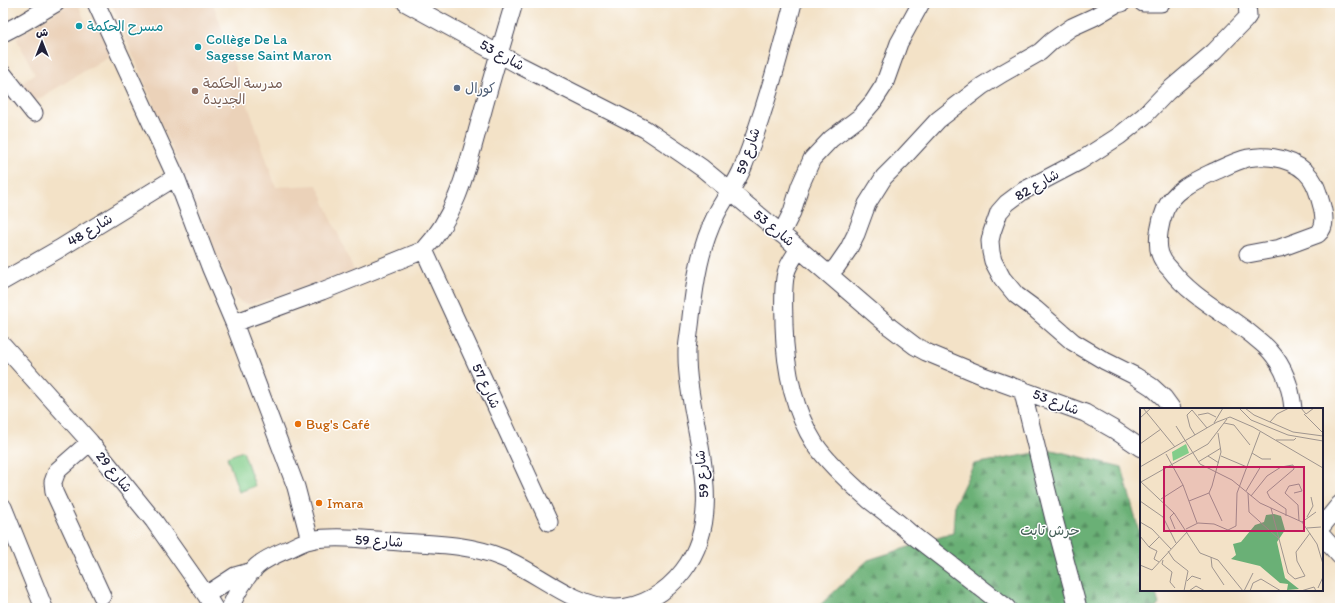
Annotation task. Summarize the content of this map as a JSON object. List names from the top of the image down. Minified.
{"streets":{"street":["شارع 53","شارع 59","شارع 82","شارع 48","شارع 57","شارع 29"]},"crossings":[["شارع 53","شارع 59"]],"parks":["حرش تابت"],"places":["مسرح الحكمة","Collège De La Sagesse Saint Maron","كورال","مدرسة الحكمة الجديدة","Bug's Café","Imara"],"north":"top"}
